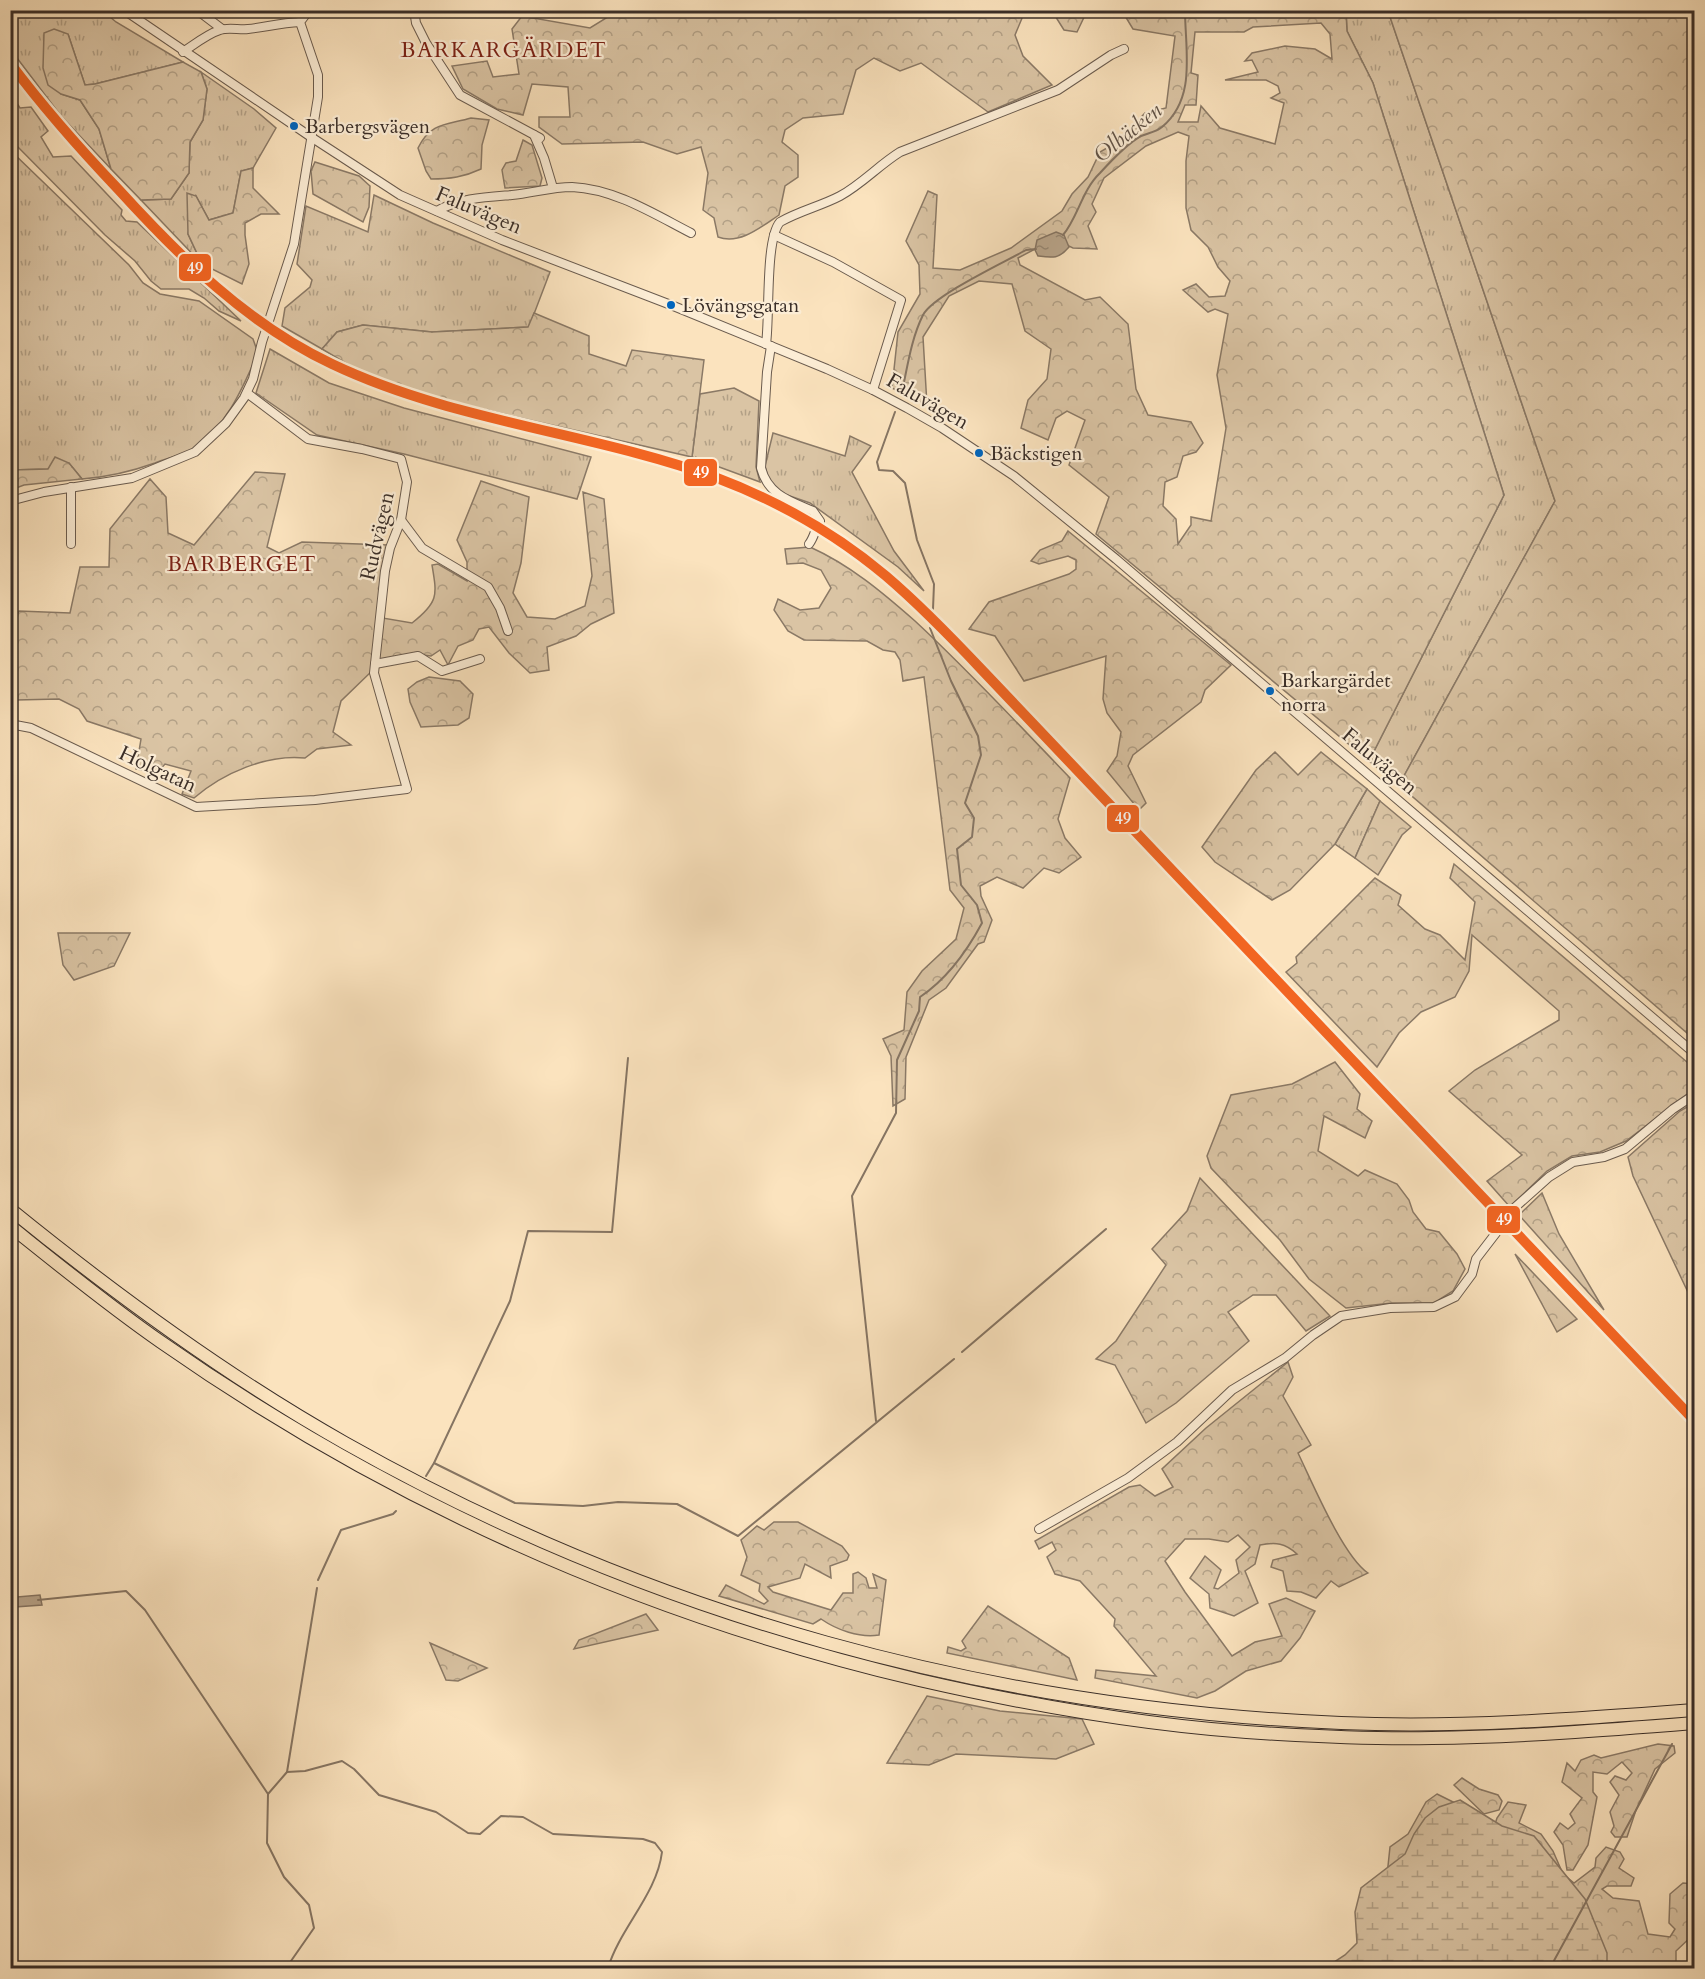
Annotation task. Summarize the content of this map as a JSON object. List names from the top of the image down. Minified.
{"streets":{"street":["Faluvägen","Rudvägen","Holgatan"]},"crossings":[["Rudvägen","Holgatan"]],"districts":["BARKARGÄRDET","BARBERGET"],"water":["Olbäcken"],"places":["Barbergsvägen","Lövängsgatan","Bäckstigen","Barkargärdet norra"],"lines":["transit line 49"]}
